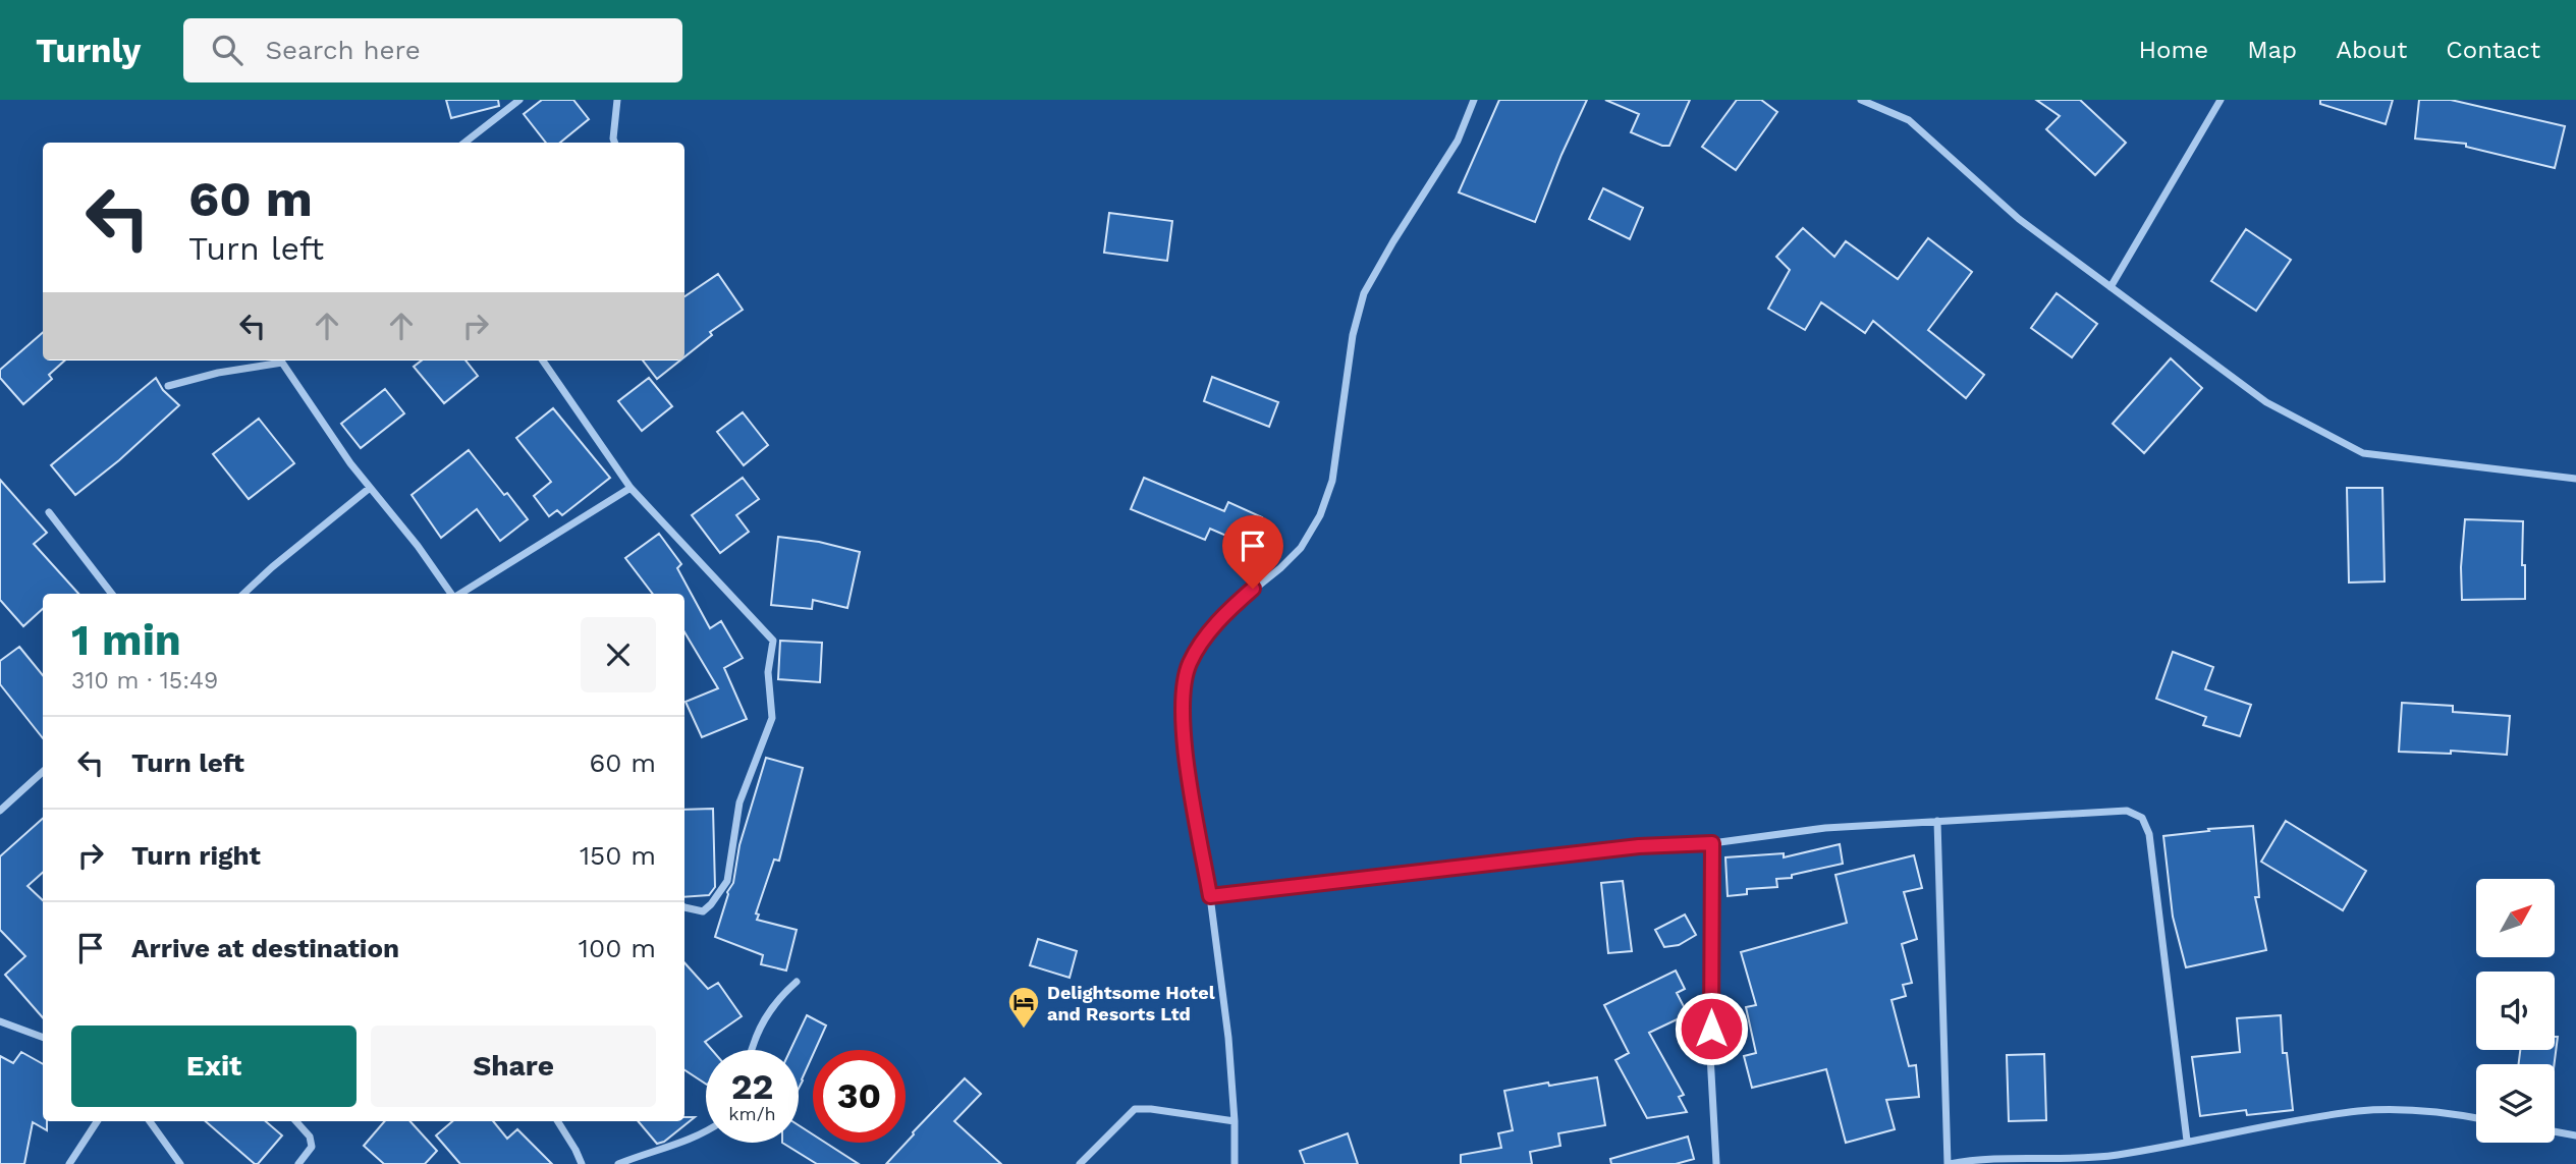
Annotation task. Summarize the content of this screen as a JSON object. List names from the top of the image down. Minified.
{"places":{"hotel":["Delightsome Hotel and Resorts Ltd"]},"north":"top right","page":{"header":"Turnly","search":"Search here","nav":["Home","Map","About","Contact"],"turn":["60 m","Turn left"],"heading":["1 min","310 m · 15:49"],"list":[{"name":"Turn left","value":"60 m"},{"name":"Turn right","value":"150 m"},{"name":"Arrive at destination","value":"100 m"}],"buttons":["Exit","Share"],"speed":"22 km/h","limit":"30"}}
